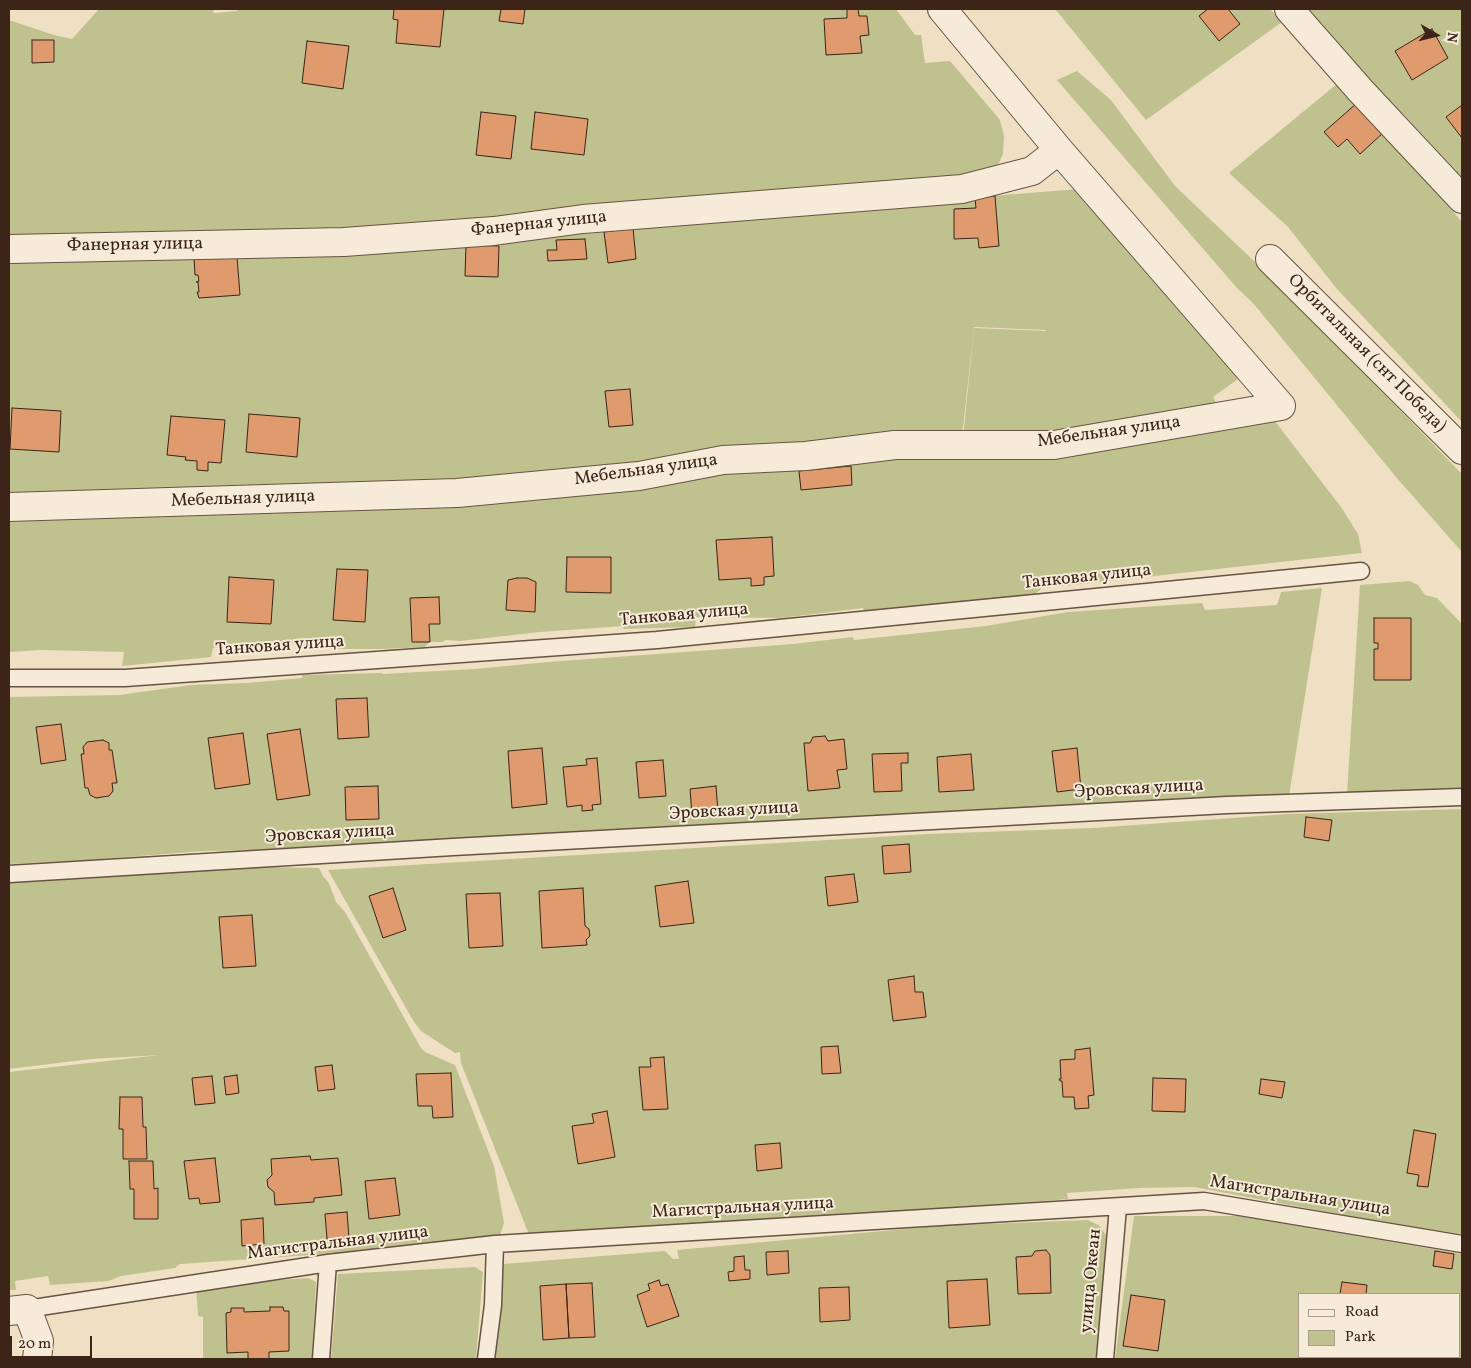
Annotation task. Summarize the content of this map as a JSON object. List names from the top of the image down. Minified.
{"streets":{"street":["Фанерная улица","Орбитальная (снт Победа)","Мебельная улица"],"lane":["Танковая улица","Эровская улица","Магистральная улица","улица Океан"]},"crossings":[["Фанерная улица","Мебельная улица"],["Магистральная улица","улица Океан"]],"legend":["Road","Park"],"scale_bar":"20 m","north":"right"}
